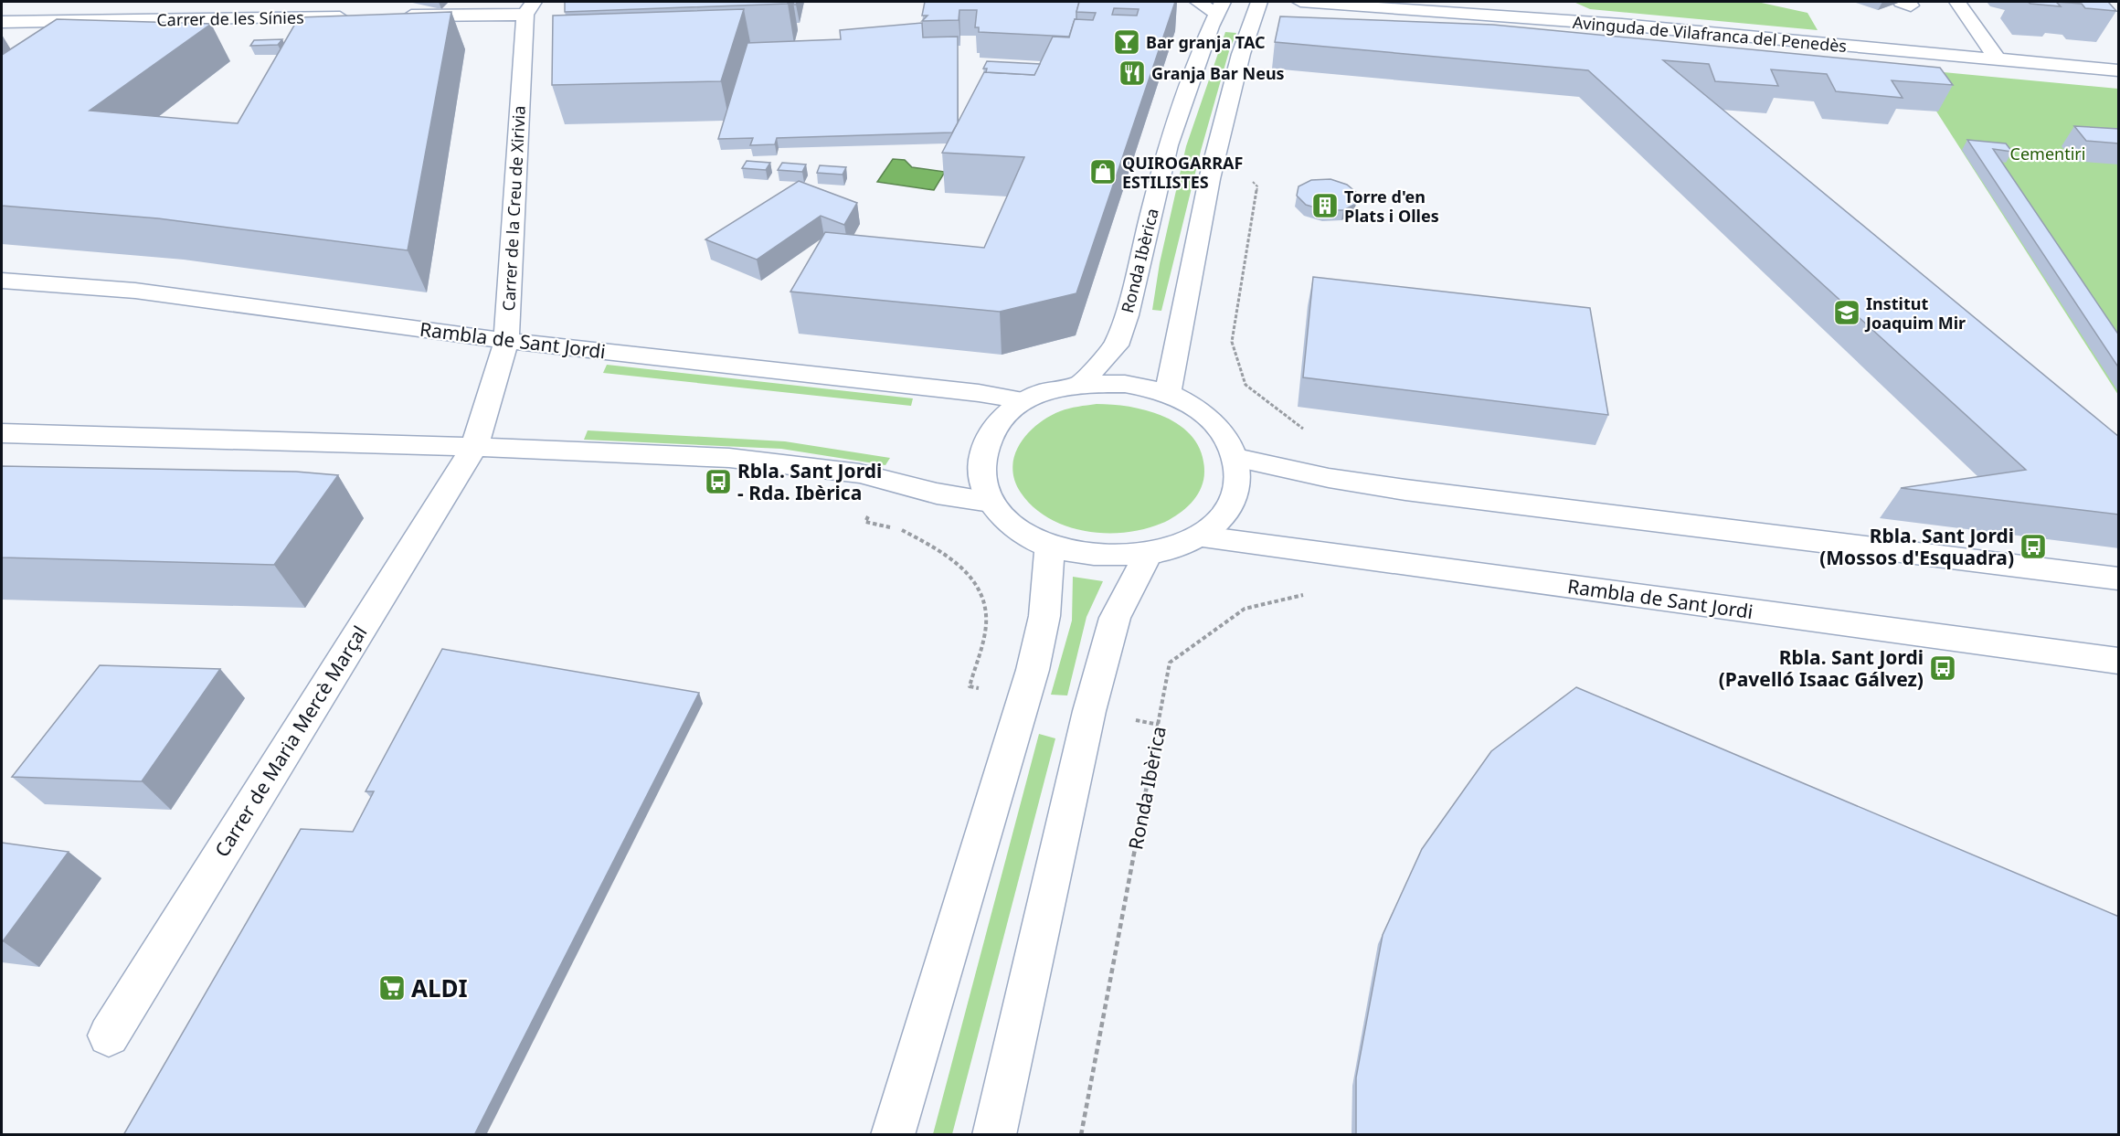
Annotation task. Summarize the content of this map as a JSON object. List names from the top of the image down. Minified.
{"streets":{"street":["Carrer de les Sínies","Avinguda de Vilafranca del Penedès","Carrer de la Creu de Xirivia","Ronda Ibèrica","Rambla de Sant Jordi","Carrer de Maria Mercè Marçal"]},"crossings":[["Carrer de la Creu de Xirivia","Rambla de Sant Jordi"],["Carrer de la Creu de Xirivia","Carrer de Maria Mercè Marçal"]],"parks":["Cementiri"],"places":{"bar":["Bar granja TAC"],"restaurant":["Granja Bar Neus"],"shop":["QUIROGARRAF ESTILISTES"],"building":["Torre d'en Plats i Olles"],"school or university":["Institut Joaquim Mir"],"bus stop":["Rbla. Sant Jordi - Rda. Ibèrica","Rbla. Sant Jordi (Mossos d'Esquadra)","Rbla. Sant Jordi (Pavelló Isaac Gálvez)"],"supermarket":["ALDI"]}}
